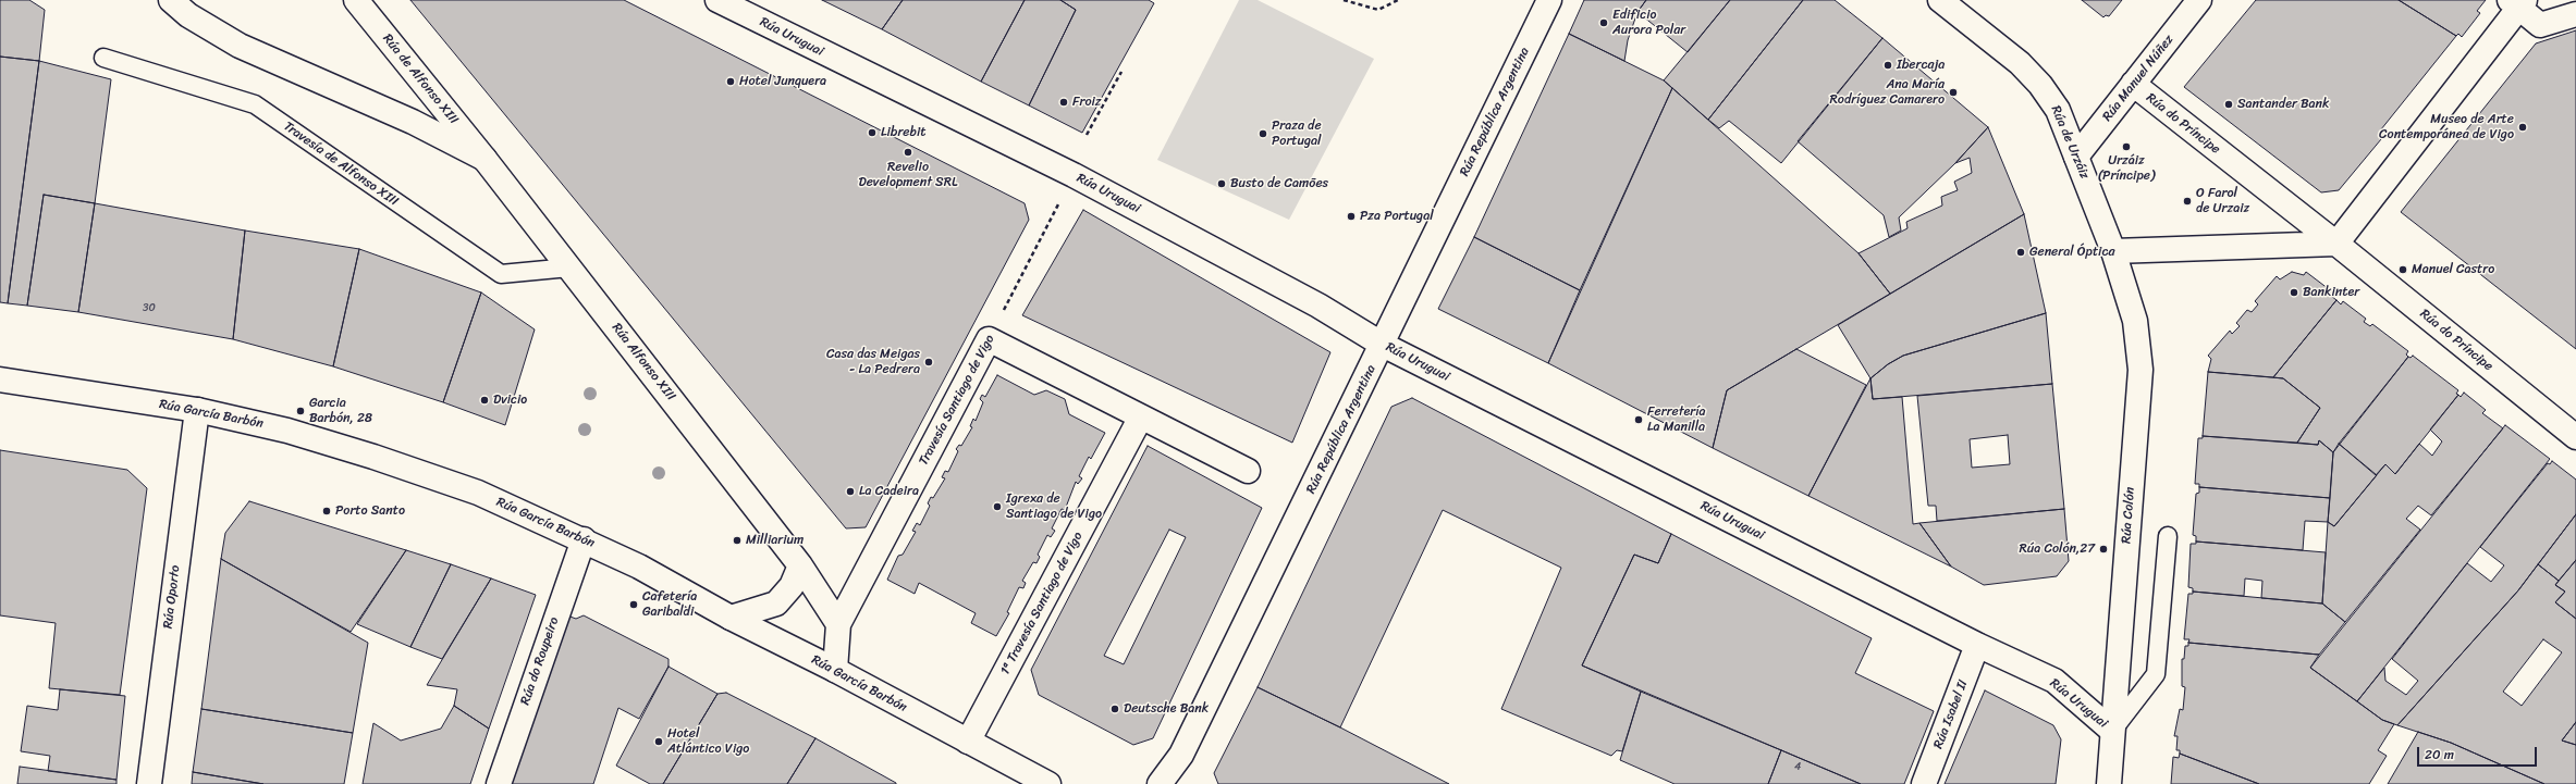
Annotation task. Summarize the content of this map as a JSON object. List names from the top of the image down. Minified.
{"streets":{"main road":["Rúa Uruguai","Rúa Manuel Núñez","Rúa de Alfonso XIII","Rúa República Argentina","Rúa do Príncipe","Rúa de Urzáiz","Rúa Alfonso XIII","Travesía Santiago de Vigo","Rúa García Barbón","Rúa Colón","Rúa Oporto","1ª Travesía Santiago de Vigo","Rúa do Roupeiro","Rúa Isabel II"],"lane":["Travesía de Alfonso XIII"]},"crossings":[["Rúa Uruguai","Rúa República Argentina"],["Rúa Uruguai","Travesía Santiago de Vigo"],["Rúa Uruguai","Rúa Colón"],["Rúa Uruguai","Rúa Isabel II"],["Rúa Manuel Núñez","Rúa do Príncipe"],["Rúa Manuel Núñez","Rúa de Urzáiz"],["Rúa de Alfonso XIII","Rúa Alfonso XIII"],["Rúa de Urzáiz","Rúa Colón"],["Travesía de Alfonso XIII","Rúa Alfonso XIII"],["Rúa Alfonso XIII","Travesía Santiago de Vigo"],["Rúa García Barbón","Rúa Oporto"],["Rúa García Barbón","1ª Travesía Santiago de Vigo"],["Rúa García Barbón","Rúa do Roupeiro"]],"places":["Edificio Aurora Polar","Ibercaja","Hotel Junquera","Ana María Rodríguez Camarero","Froiz","Santander Bank","Museo de Arte Contemporánea de Vigo","Librebit","Praza de Portugal","Urzáiz (Príncipe)","Revelio Development SRL","Busto de Camões","O Farol de Urzaiz","Pza Portugal","General Óptica","Manuel Castro","Bankinter","Casa das Meigas - La Pedrera","Dvicio","Garcia Barbón, 28","Ferretería La Manilla","La Cadeira","Igrexa de Santiago de Vigo","Porto Santo","Milliarium","Rúa Colón,27","Cafetería Garibaldi","Deutsche Bank","Hotel Atlántico Vigo"],"house_numbers":["30","4"],"scale_bar":"20 m"}
